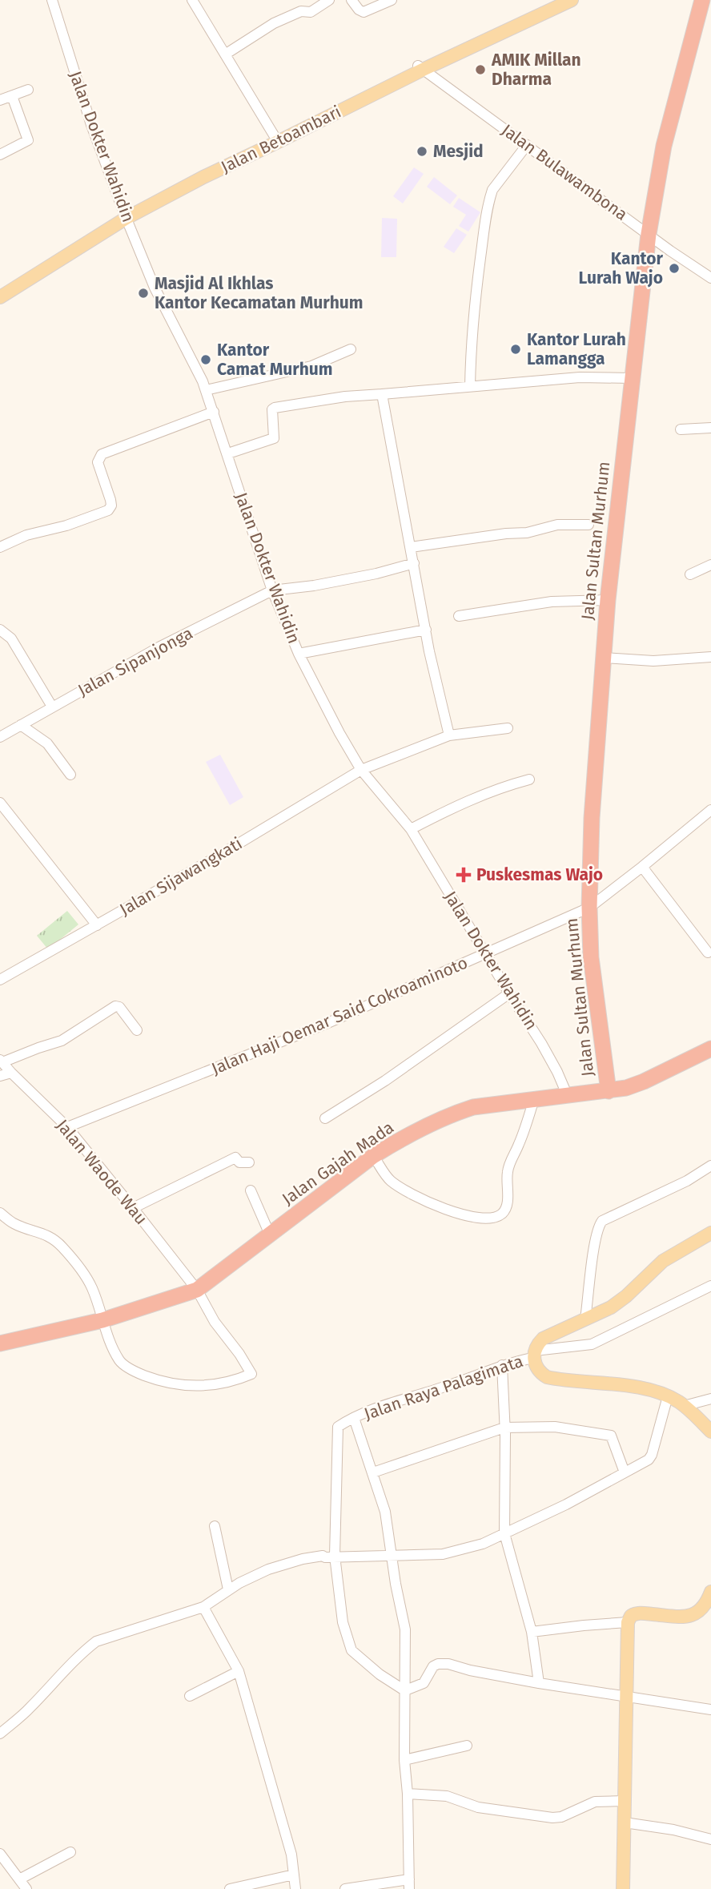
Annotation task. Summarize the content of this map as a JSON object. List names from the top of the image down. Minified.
{"streets":{"highway":["Jalan Sultan Murhum","Jalan Gajah Mada"],"main road":["Jalan Betoambari"],"street":["Jalan Dokter Wahidin","Jalan Bulawambona","Jalan Sipanjonga","Jalan Sijawangkati","Jalan Haji Oemar Said Cokroaminoto","Jalan Waode Wau","Jalan Raya Palagimata"]},"crossings":[["Jalan Betoambari","Jalan Dokter Wahidin"],["Jalan Betoambari","Jalan Bulawambona"],["Jalan Dokter Wahidin","Jalan Sipanjonga"],["Jalan Dokter Wahidin","Jalan Sijawangkati"],["Jalan Dokter Wahidin","Jalan Haji Oemar Said Cokroaminoto"],["Jalan Dokter Wahidin","Jalan Gajah Mada"],["Jalan Bulawambona","Jalan Sultan Murhum"],["Jalan Sultan Murhum","Jalan Haji Oemar Said Cokroaminoto"],["Jalan Sultan Murhum","Jalan Gajah Mada"],["Jalan Haji Oemar Said Cokroaminoto","Jalan Waode Wau"],["Jalan Gajah Mada","Jalan Waode Wau"]],"places":{"other":["AMIK Millan Dharma","Mesjid","Kantor Lurah Wajo","Masjid Al Ikhlas Kantor Kecamatan Murhum","Kantor Lurah Lamangga","Kantor Camat Murhum"],"health":["Puskesmas Wajo"]}}
